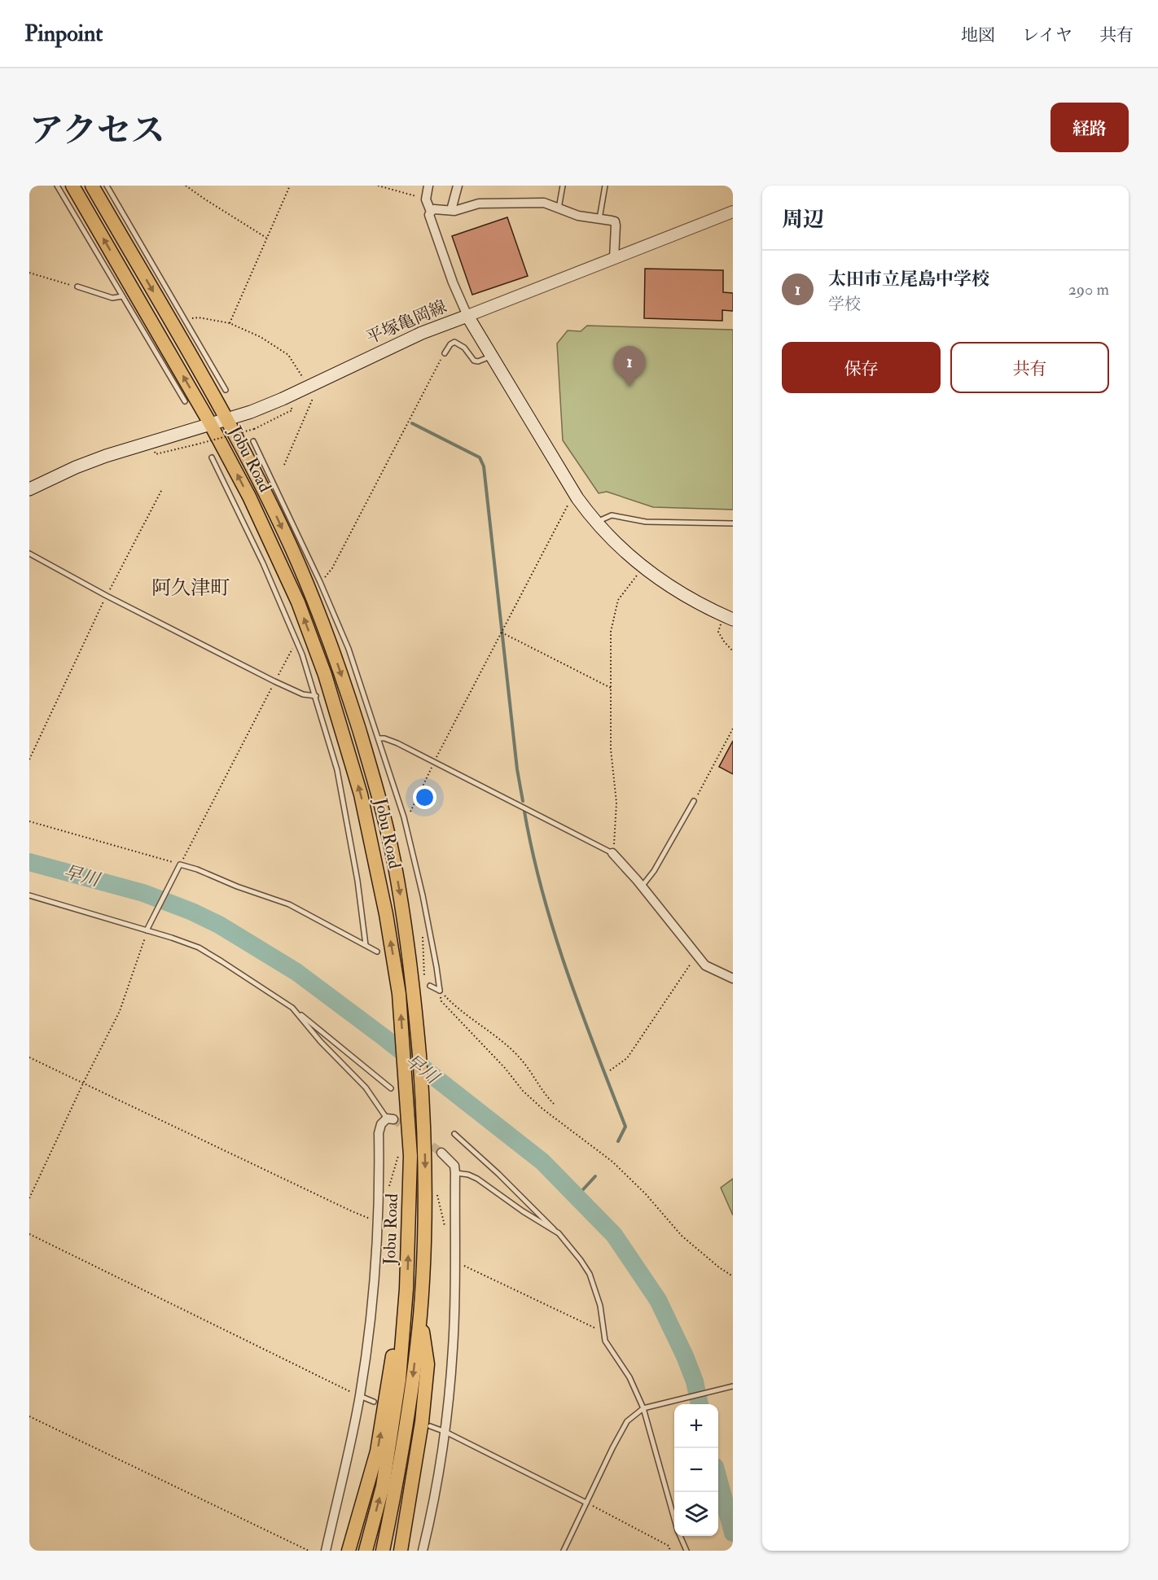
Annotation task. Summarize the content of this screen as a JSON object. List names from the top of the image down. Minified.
{"streets":{"highway":["Jobu Road"],"main road":["平塚亀岡線"]},"crossings":[["平塚亀岡線","Jobu Road"]],"districts":["阿久津町"],"water":["早川"],"page":{"header":"Pinpoint","nav":["地図","レイヤ","共有"],"title":"アクセス","buttons":["経路",["保存","共有"]],"heading":"周辺","list":[{"mark":"1","name":"太田市立尾島中学校","note":"学校","value":"290 m"}],"pins":"1","map_buttons":["+","−"]}}
